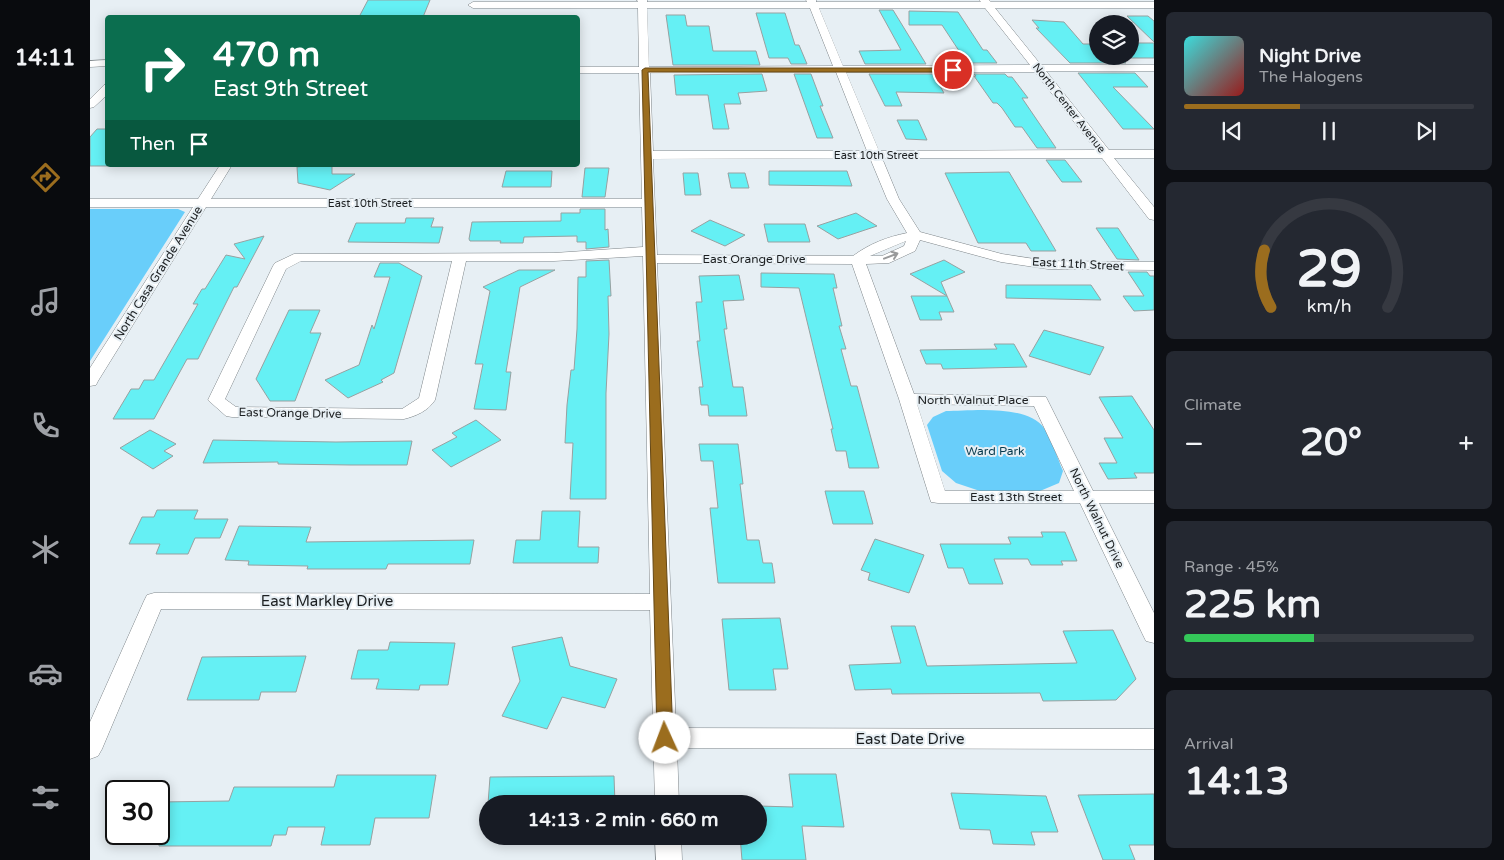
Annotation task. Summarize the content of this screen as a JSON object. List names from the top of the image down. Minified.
{"streets":{"street":["North Center Avenue","East 10th Street","East Orange Drive","East 11th Street","North Casa Grande Avenue","North Walnut Place","East 13th Street","North Walnut Drive","East Markley Drive","East Date Drive"]},"crossings":[["North Center Avenue","East 10th Street"],["East 10th Street","North Casa Grande Avenue"],["East Orange Drive","East 11th Street"],["North Walnut Place","East 13th Street"],["North Walnut Place","North Walnut Drive"],["East 13th Street","North Walnut Drive"]],"parks":["Ward Park"],"page":{"tabs":"14:11","turn":["470 m","East 9th Street"],"song":["Night Drive","The Halogens"],"then":"Then","tile":["Climate",["Range · 45%","225 km"],["Arrival","14:13"]],"heat":["−","20°","+"],"limit":"30","trip":"14:13 · 2 min · 660 m","gauge":["29","km/h"]}}
